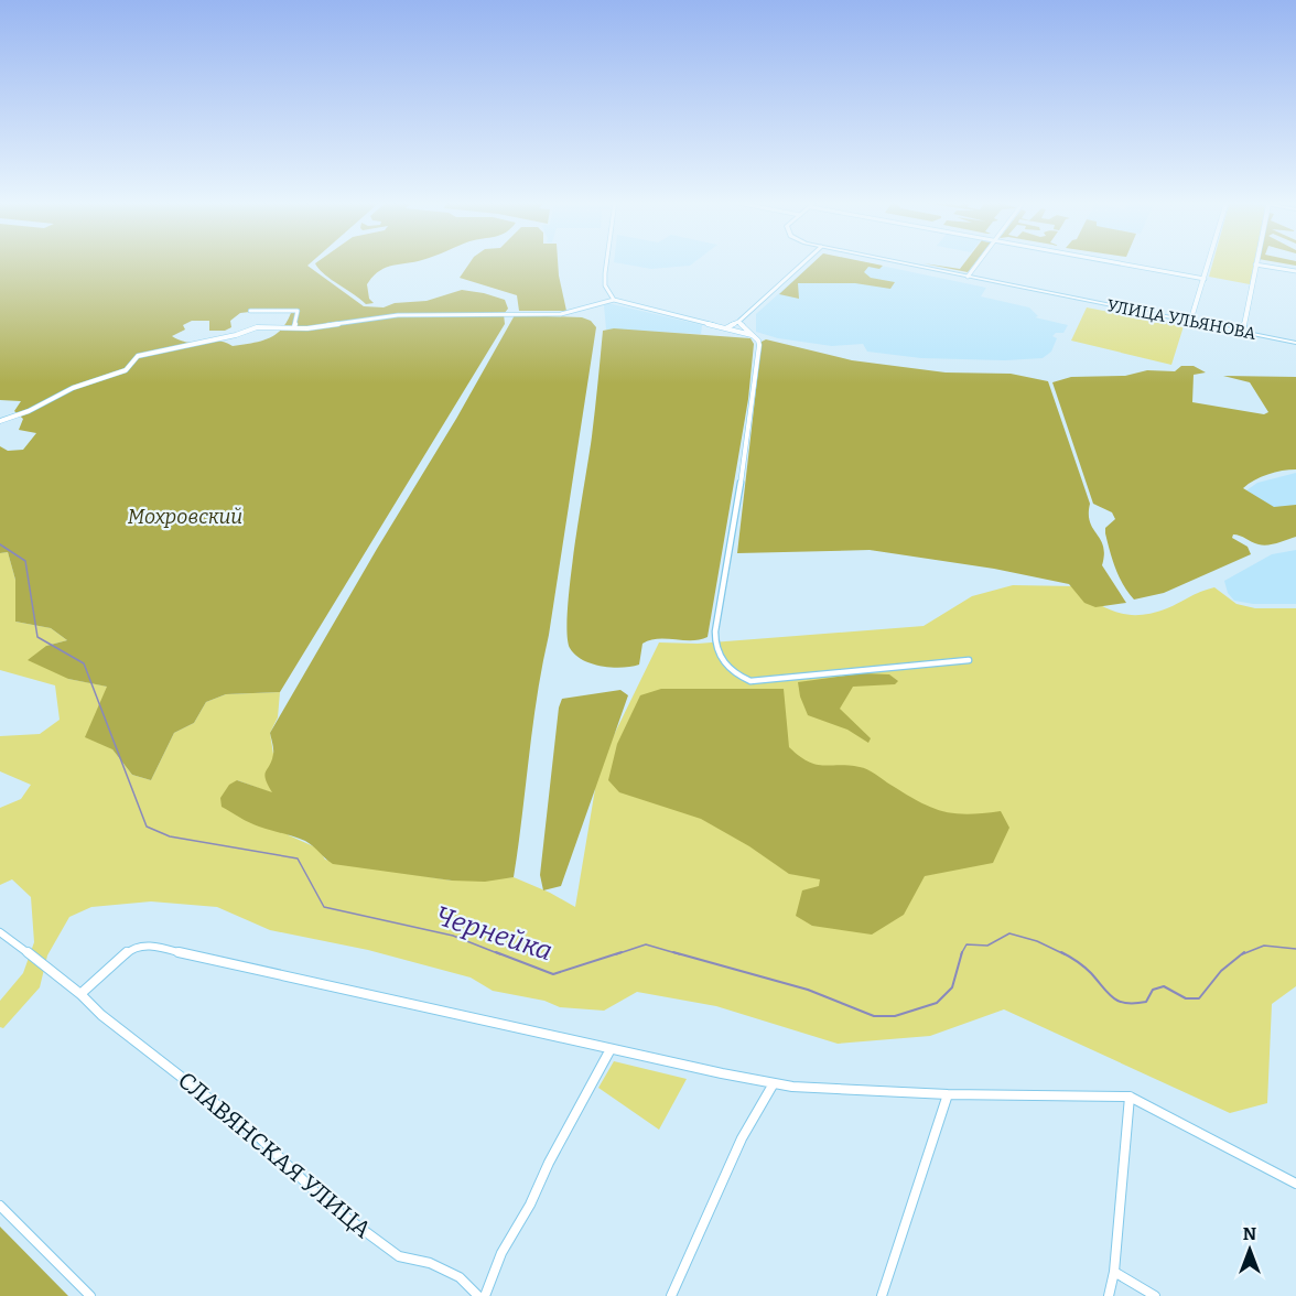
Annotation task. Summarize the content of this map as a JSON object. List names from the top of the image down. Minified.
{"streets":{"main road":["УЛИЦА УЛЬЯНОВА"],"street":["СЛАВЯНСКАЯ УЛИЦА"]},"water":["Чернейка"],"parks":["Мохровский"],"north":"top"}
